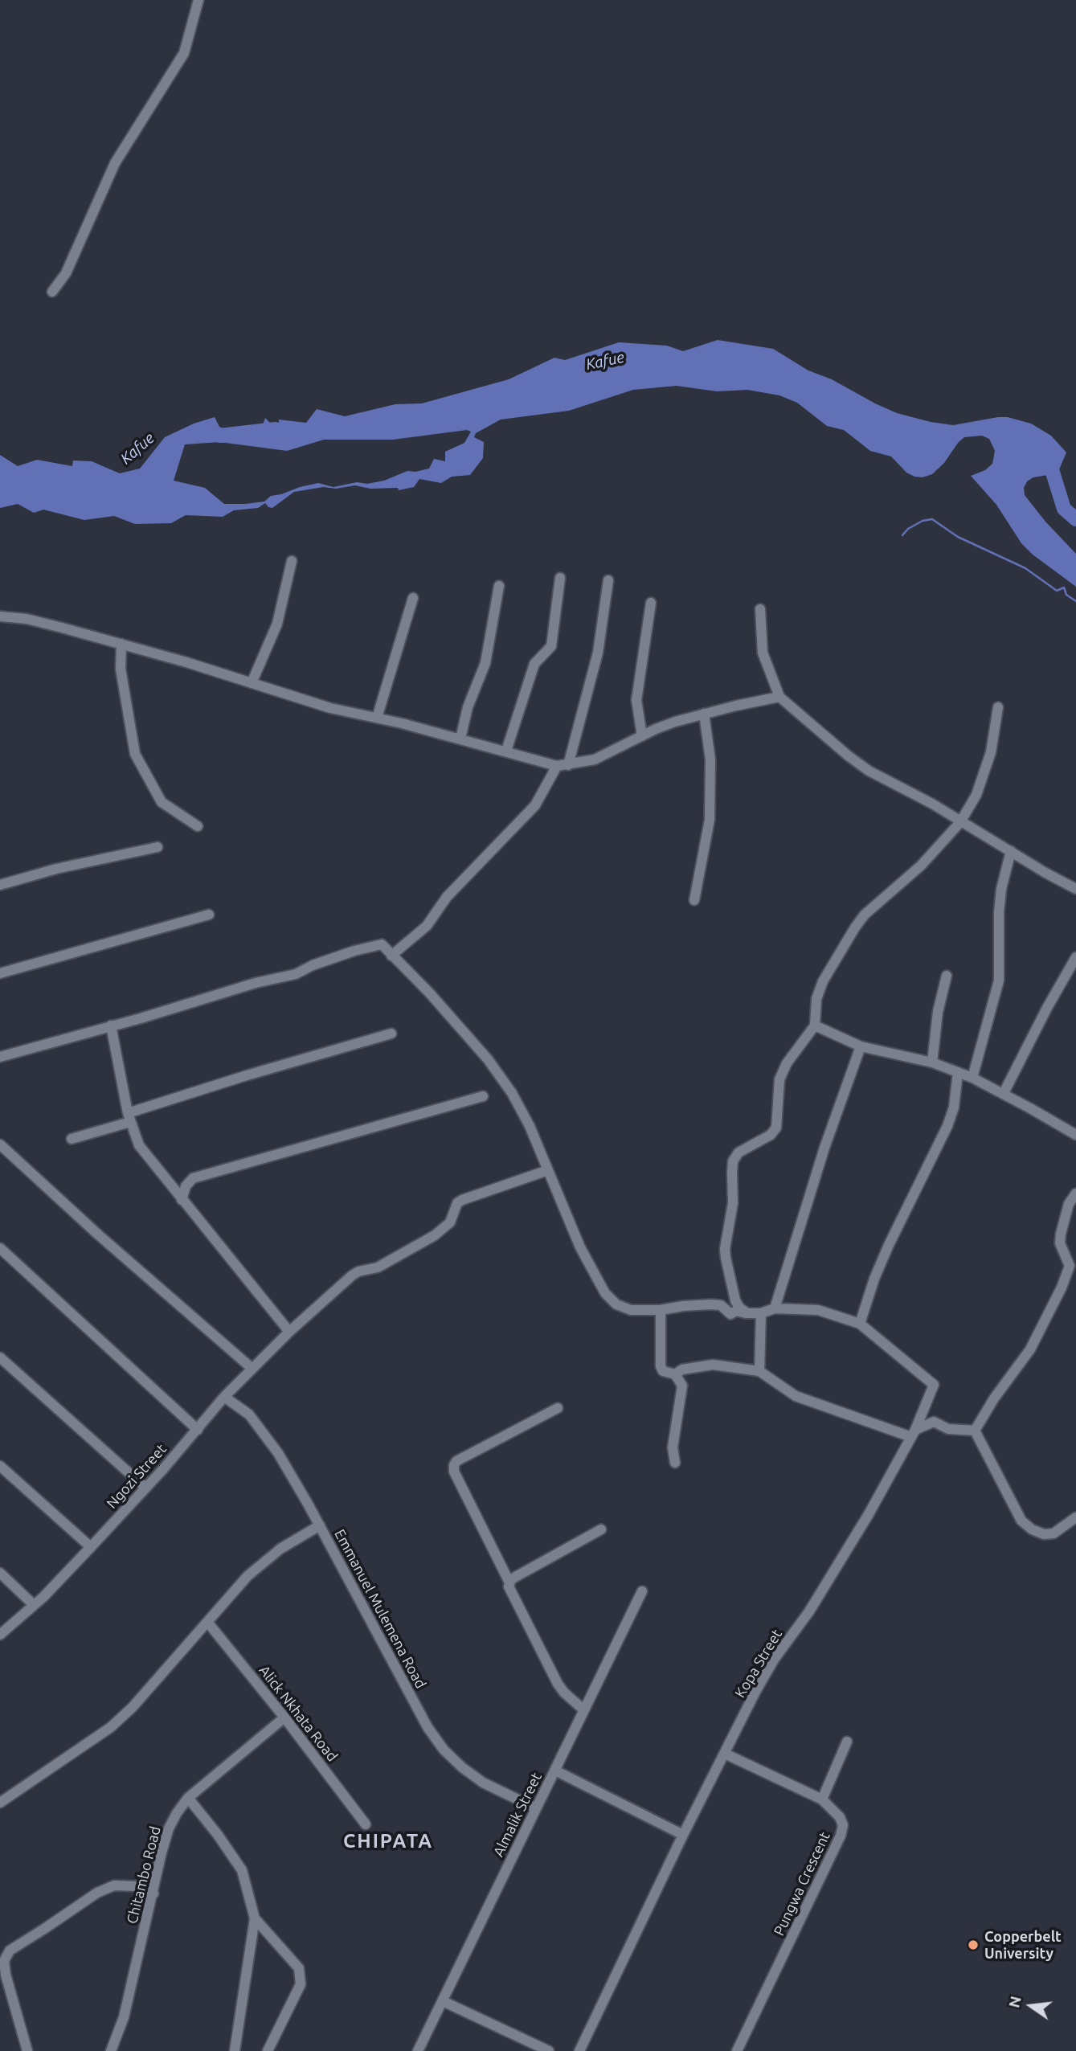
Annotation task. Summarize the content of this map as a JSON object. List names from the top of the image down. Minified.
{"streets":{"street":["Ngozi Street","Emmanuel Mulemena Road","Kopa Street","Alick Nkhata Road","Almalik Street","Chitambo Road","Pungwa Crescent"]},"crossings":[["Ngozi Street","Emmanuel Mulemena Road"],["Emmanuel Mulemena Road","Almalik Street"],["Kopa Street","Pungwa Crescent"],["Alick Nkhata Road","Chitambo Road"]],"districts":["CHIPATA"],"water":["Kafue"],"places":["Copperbelt University"],"north":"left"}
